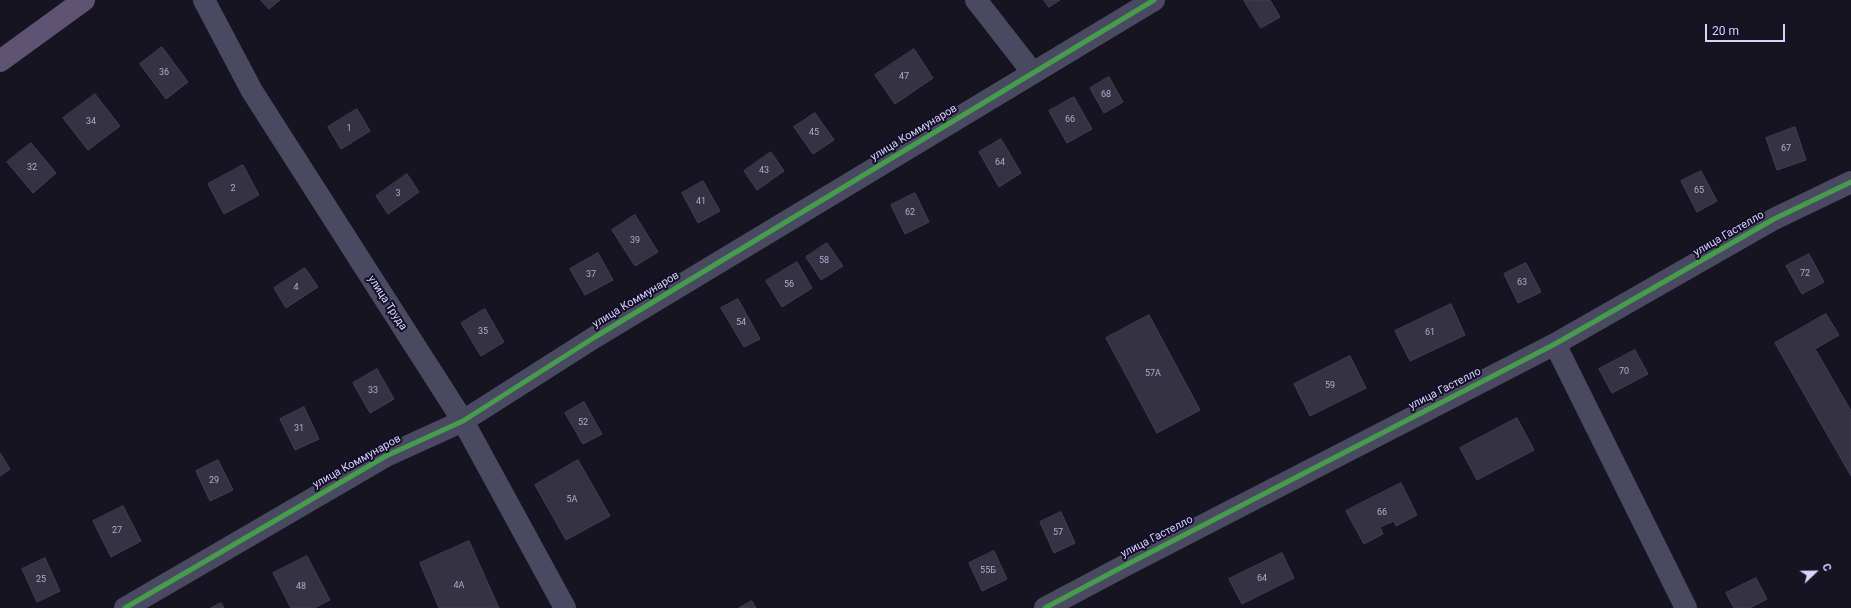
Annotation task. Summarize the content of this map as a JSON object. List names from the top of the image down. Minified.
{"streets":{"street":["улица Коммунаров","улица Гастелло","улица Труда"]},"crossings":[["улица Коммунаров","улица Труда"]],"house_numbers":["36","47","68","66","34","1","45","67","64","32","43","2","65","3","41","62","39","58","72","37","63","56","4","54","35","61","70","57А","59","33","52","31","29","5А","66","27","57","55Б","64","25","4А","48"],"scale_bar":"20 m","north":"right"}
